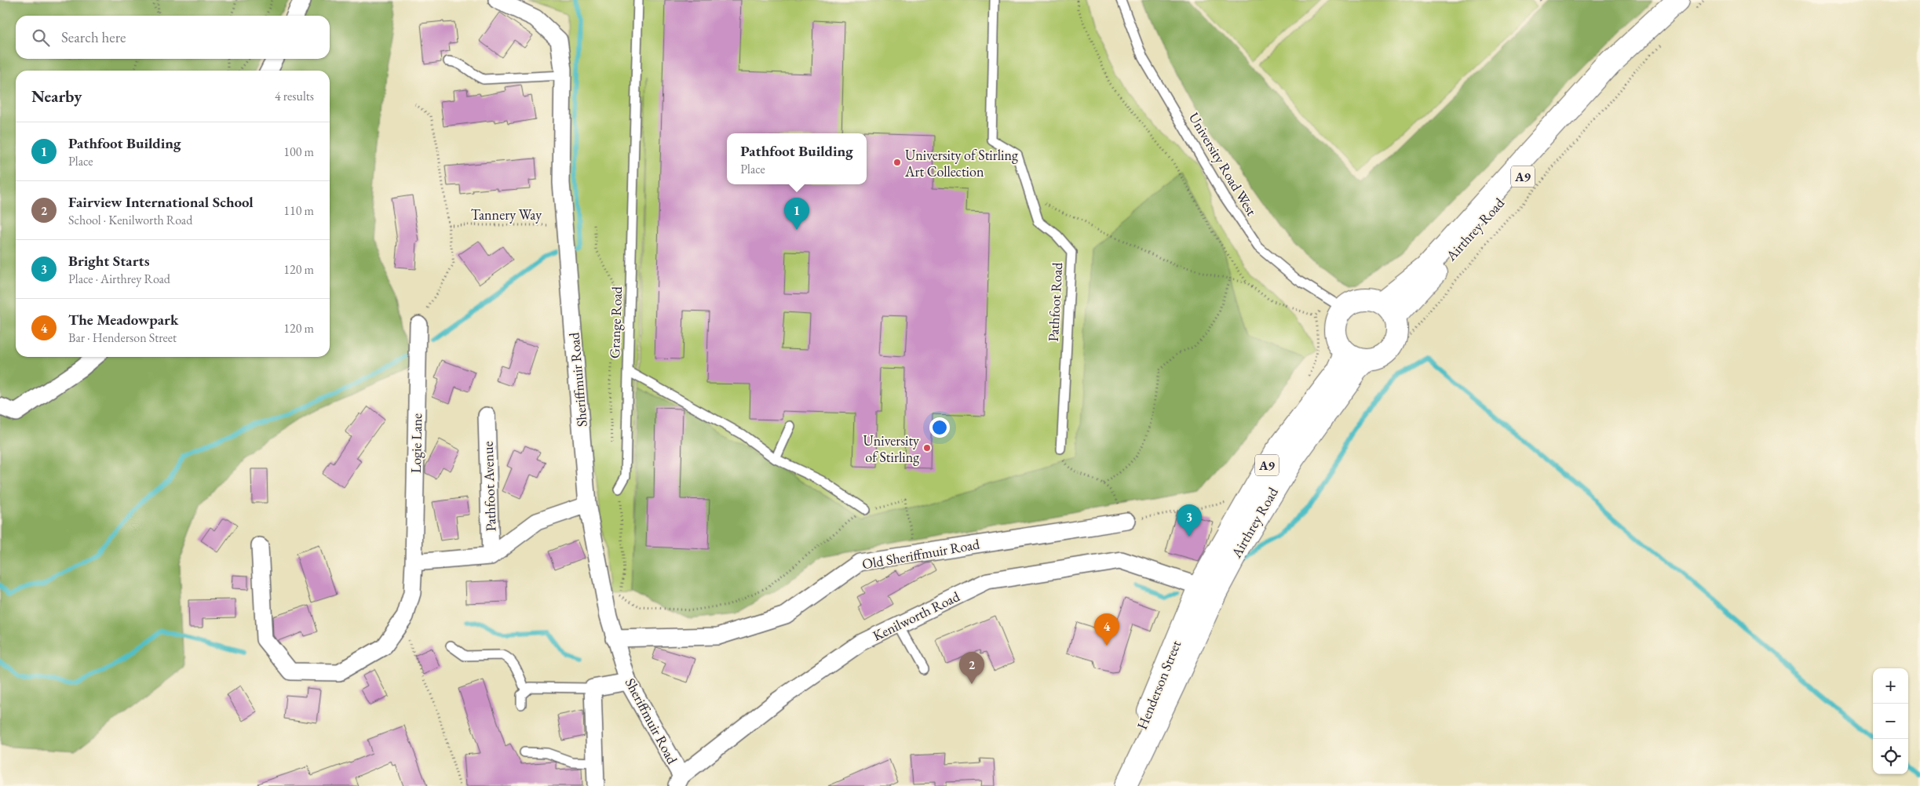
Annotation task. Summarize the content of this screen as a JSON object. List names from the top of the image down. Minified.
{"streets":{"main road":["A9","Airthrey Road","Henderson Street"],"street":["Sheriffmuir Road","Logie Lane","Pathfoot Avenue","Old Sheriffmuir Road","Kenilworth Road"],"lane":["University Road West","Pathfoot Road","Grange Road"],"path":["Tannery Way"]},"crossings":[["University Road West","A9"],["University Road West","Airthrey Road"],["A9","Airthrey Road"],["Tannery Way","Sheriffmuir Road"],["Airthrey Road","Kenilworth Road"],["Airthrey Road","Henderson Street"],["Sheriffmuir Road","Old Sheriffmuir Road"],["Sheriffmuir Road","Kenilworth Road"],["Kenilworth Road","Henderson Street"]],"places":["University of Stirling Art Collection","University of Stirling"],"page":{"search":"Search here","heading":["Nearby","4 results"],"list":[{"mark":"1","name":"Pathfoot Building","note":"Place","value":"100 m"},{"mark":"2","name":"Fairview International School","note":"School · Kenilworth Road","value":"110 m"},{"mark":"3","name":"Bright Starts","note":"Place · Airthrey Road","value":"120 m"},{"mark":"4","name":"The Meadowpark","note":"Bar · Henderson Street","value":"120 m"}],"popup":["Pathfoot Building","Place"],"pins":["1","3","4","2"],"map_buttons":["+","−"]}}
